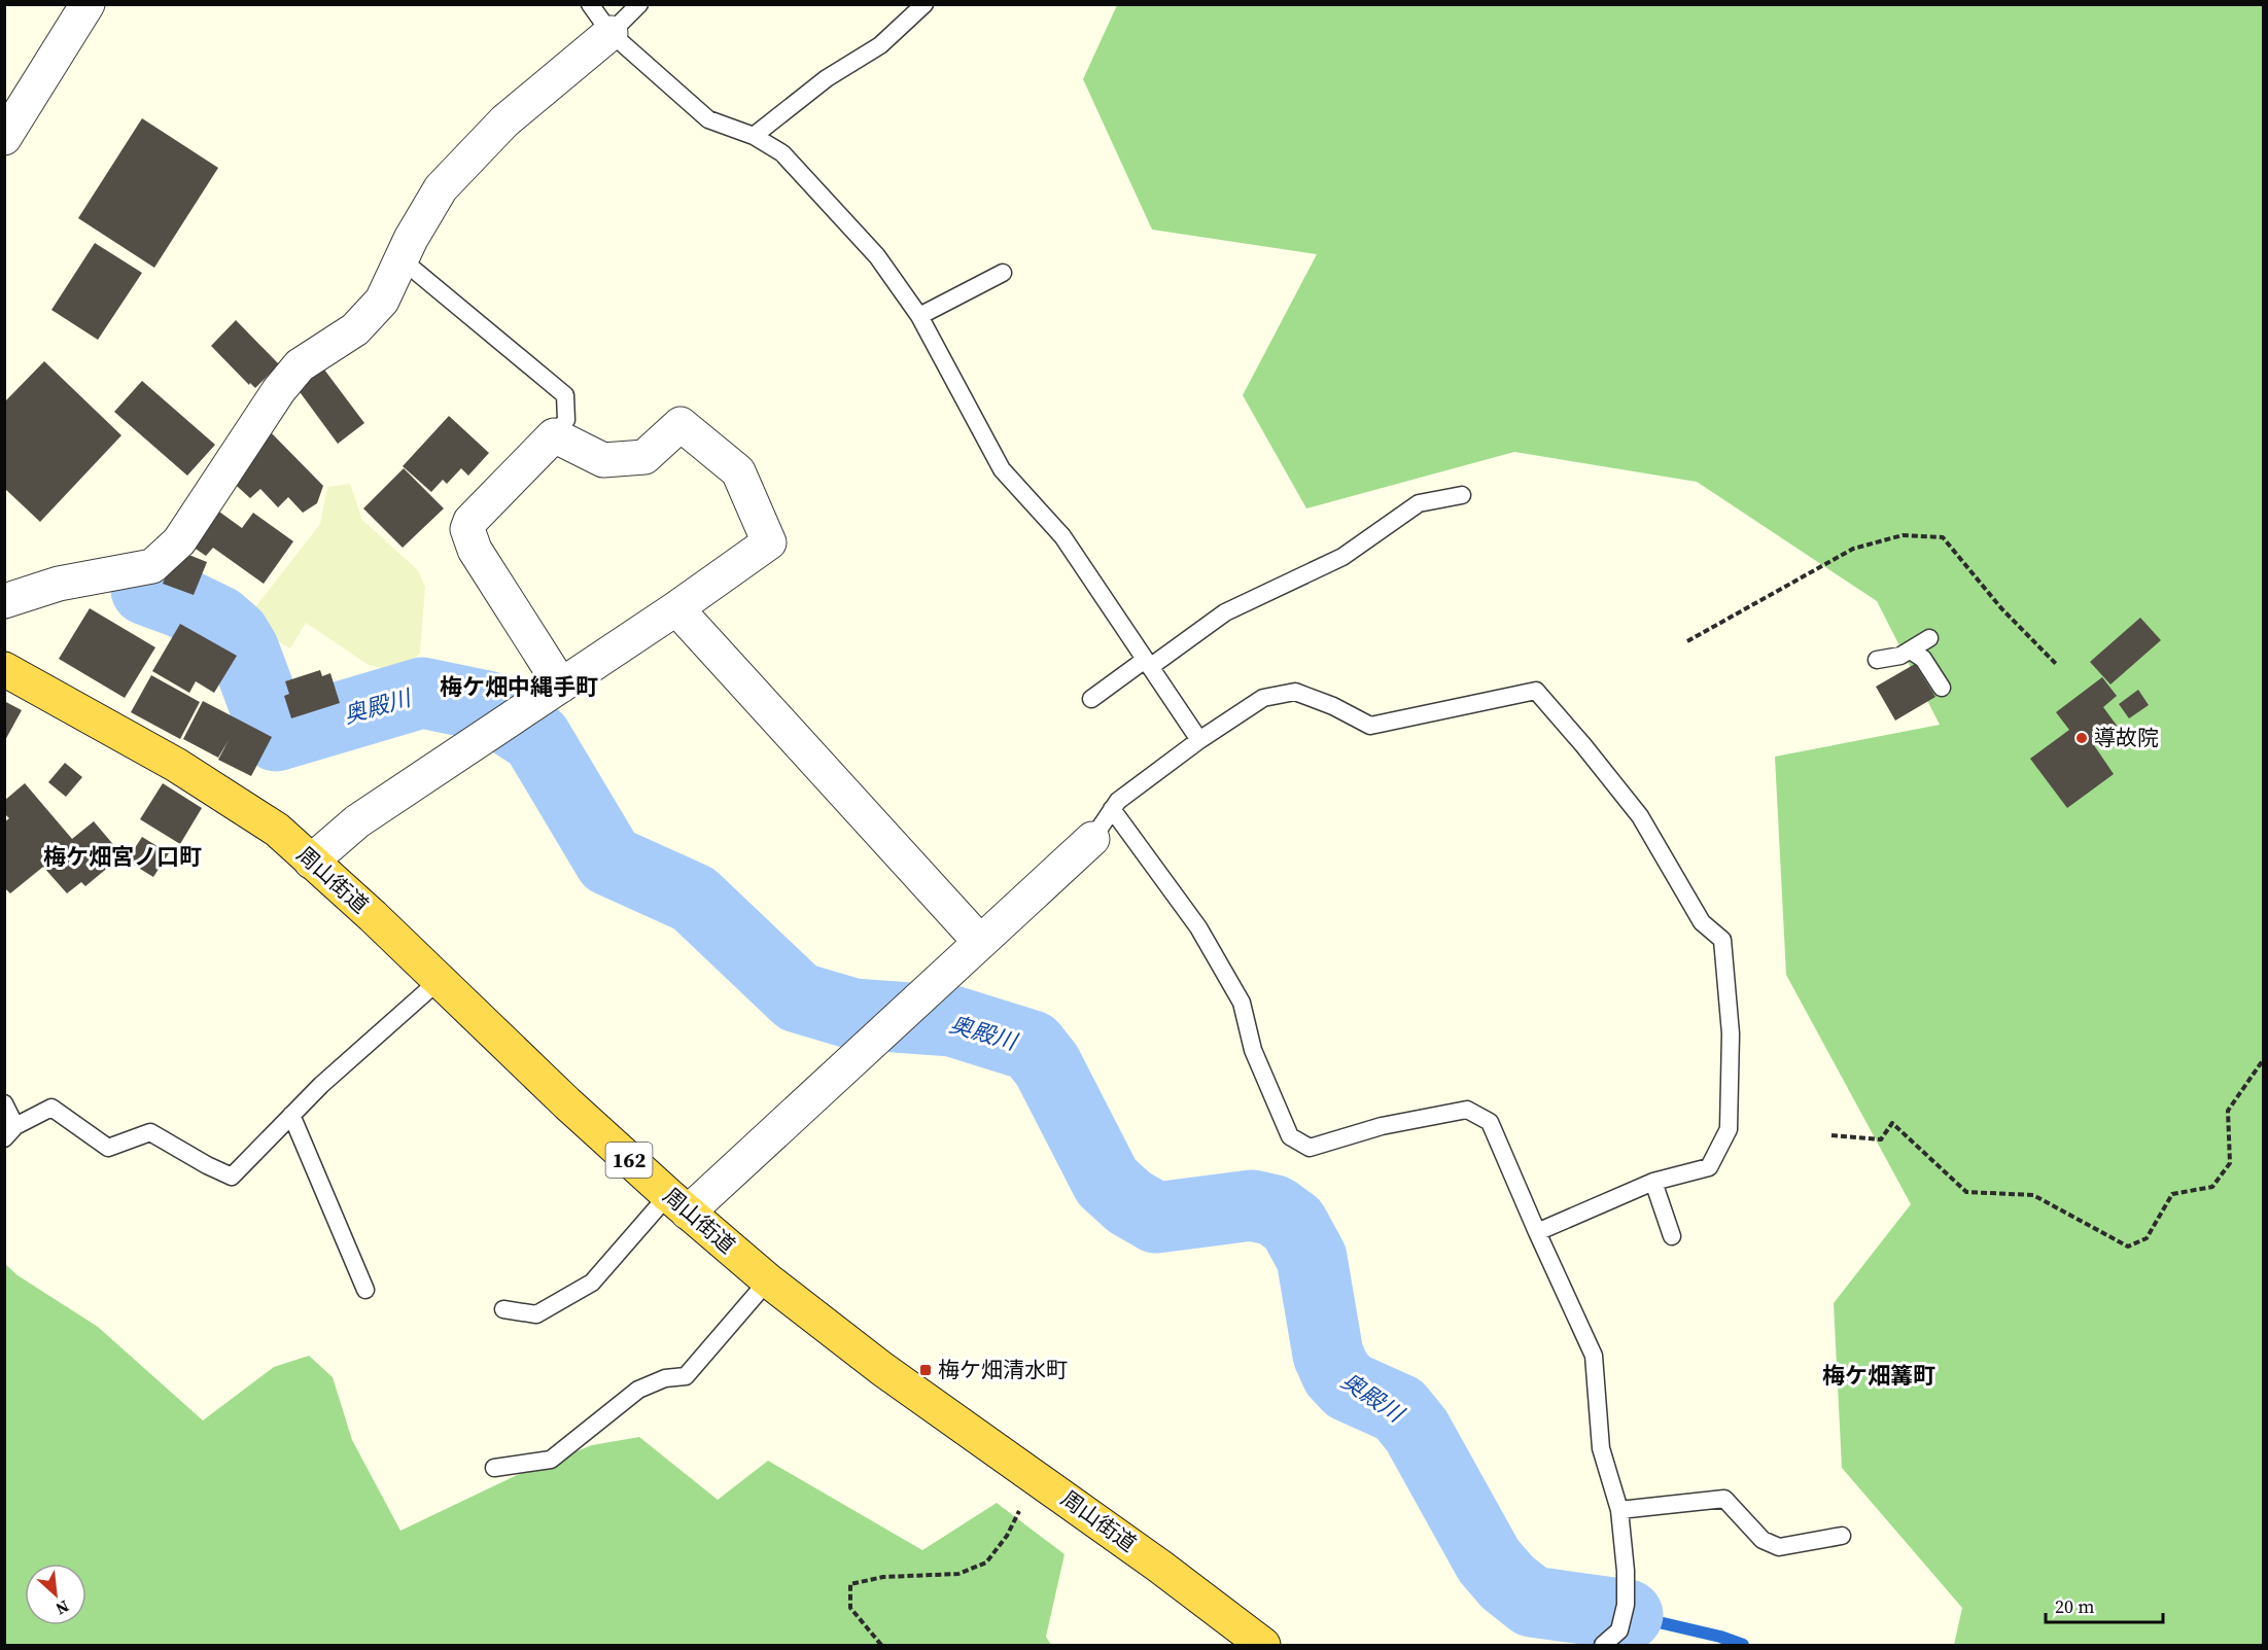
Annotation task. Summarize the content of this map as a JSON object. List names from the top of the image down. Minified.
{"streets":{"highway":["周山街道","162"]},"districts":["梅ケ畑中縄手町","梅ケ畑宮ノ口町","梅ケ畑篝町"],"water":["奥殿川"],"places":{"other":["導故院"],"transit":["梅ケ畑清水町"]},"scale_bar":"20 m","north":"bottom right"}
